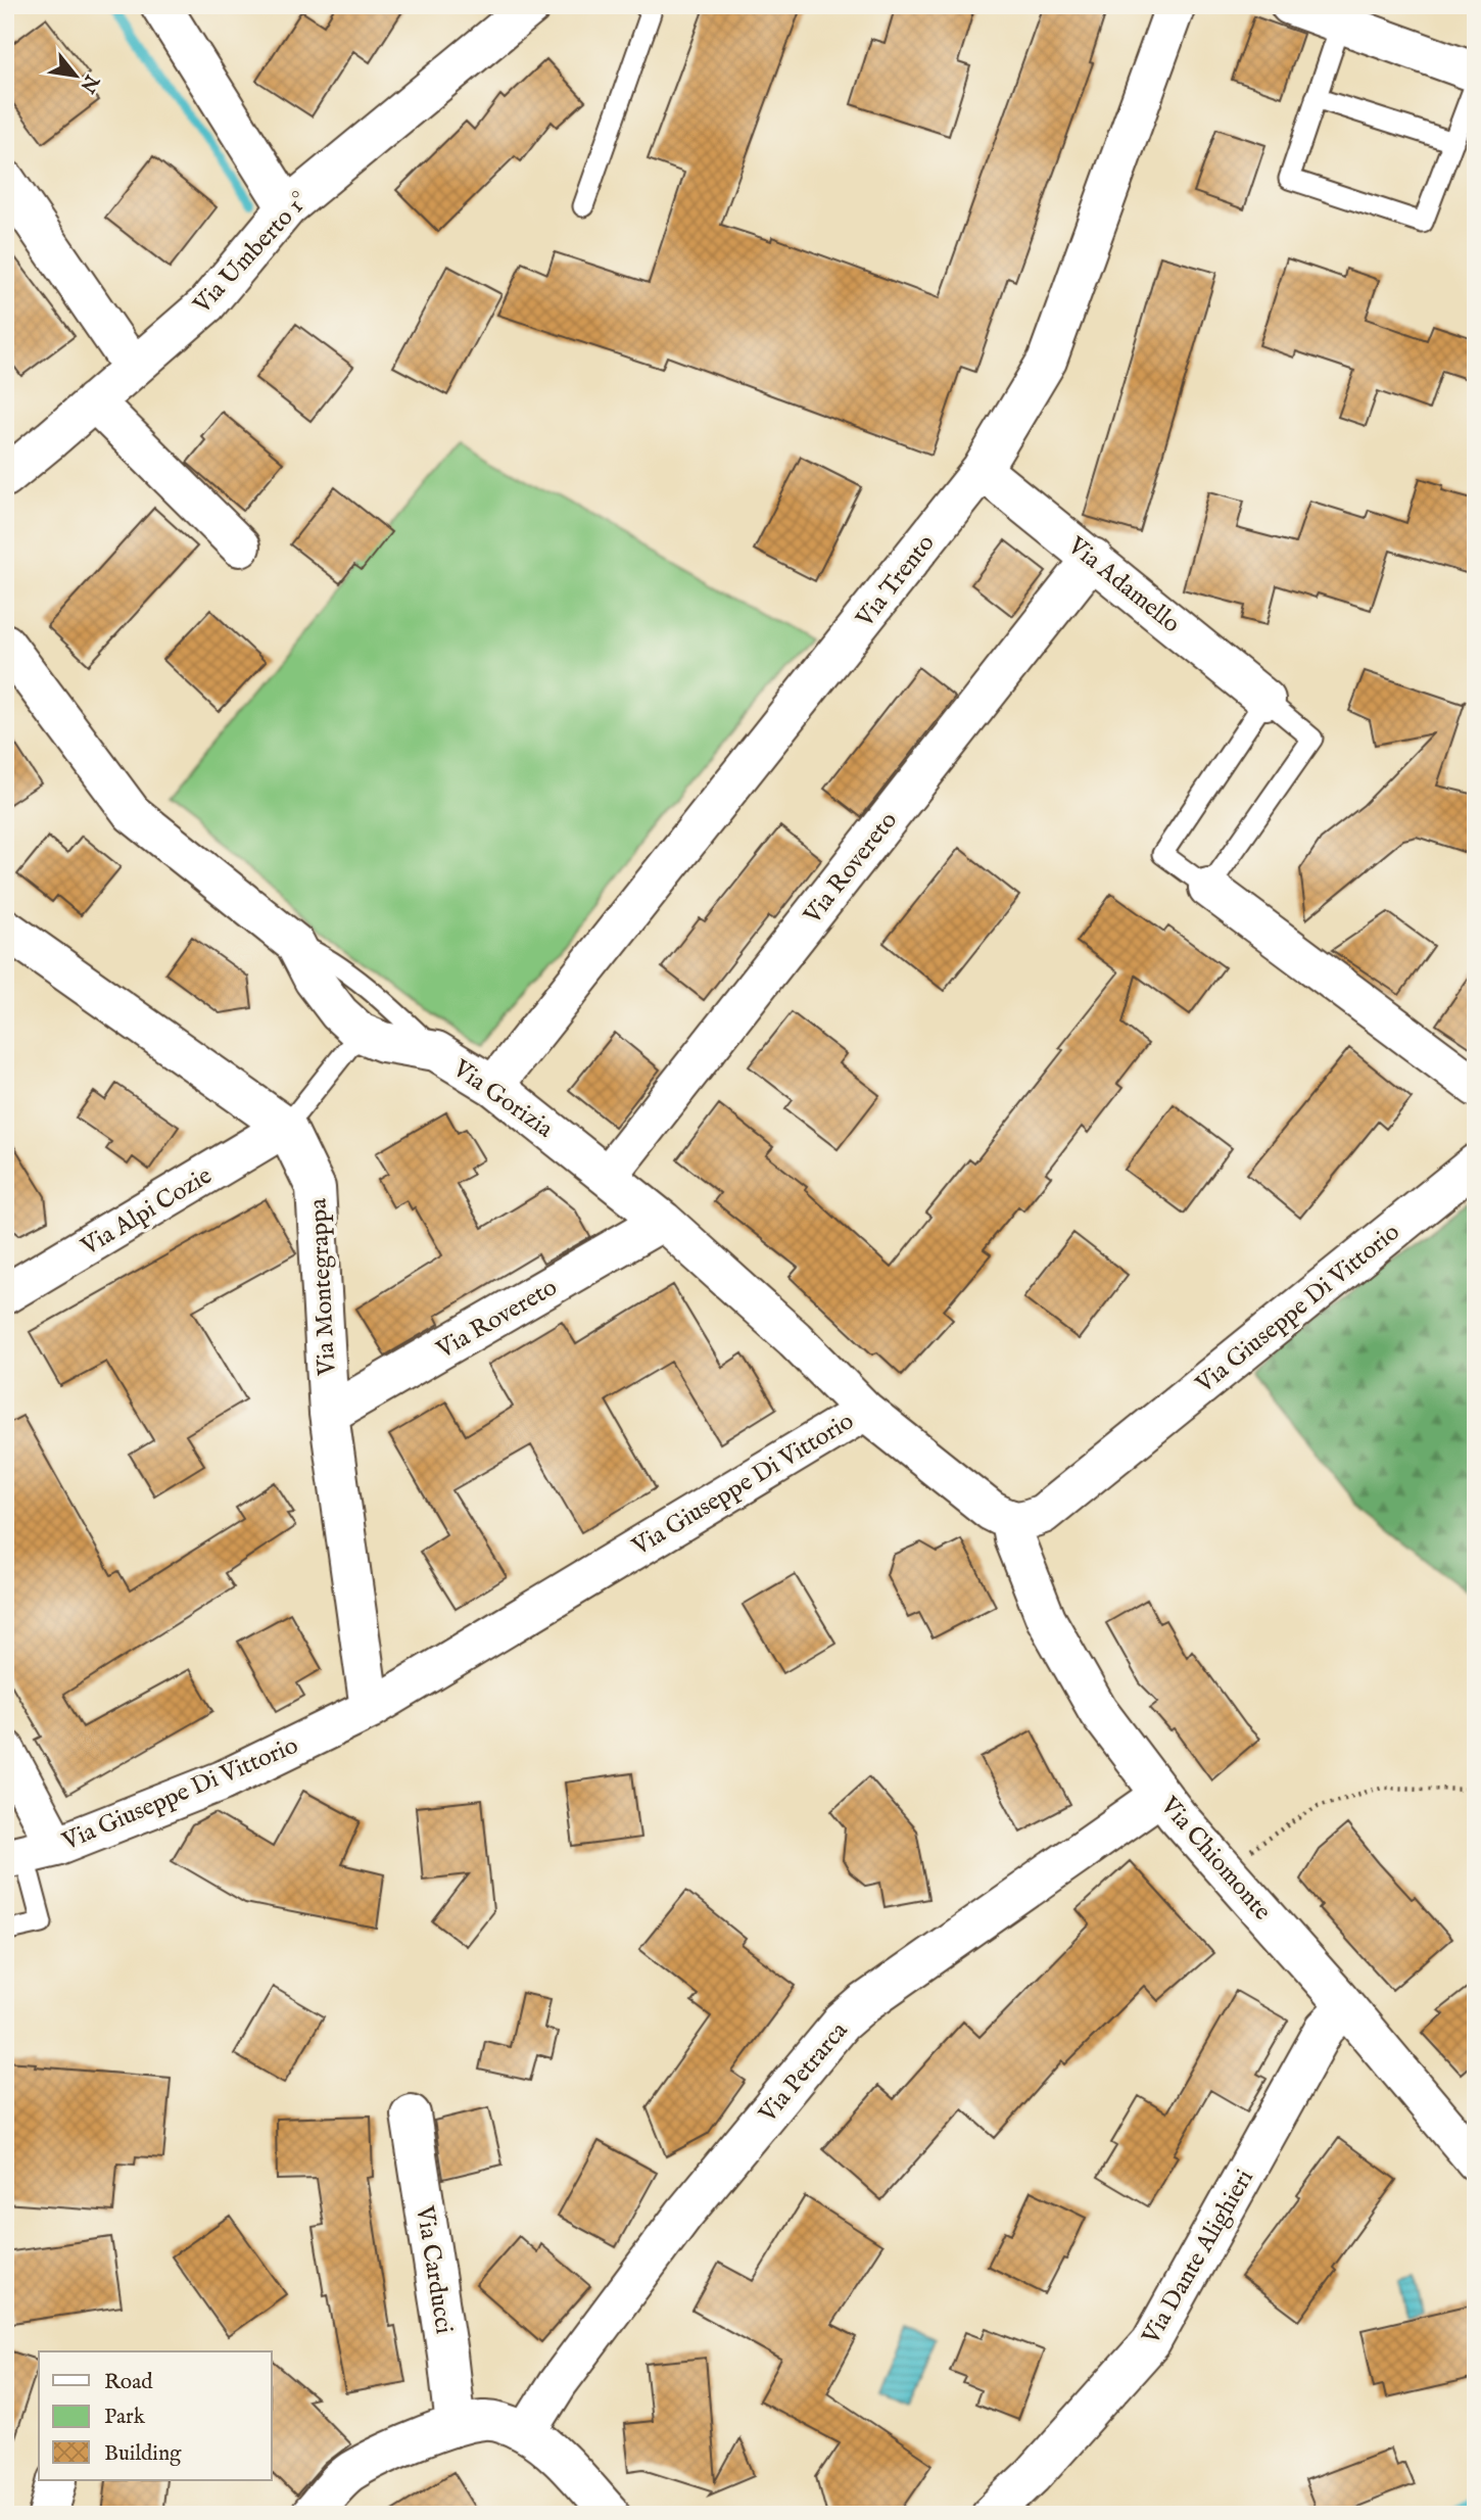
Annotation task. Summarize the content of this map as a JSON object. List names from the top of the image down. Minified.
{"streets":{"street":["Via Umberto 1°","Via Trento","Via Adamello","Via Rovereto","Via Gorizia","Via Alpi Cozie","Via Montegrappa","Via Giuseppe Di Vittorio","Via Chiomonte","Via Petrarca","Via Dante Alighieri","Via Carducci"]},"crossings":[["Via Trento","Via Adamello"],["Via Trento","Via Gorizia"],["Via Adamello","Via Rovereto"],["Via Rovereto","Via Gorizia"],["Via Rovereto","Via Montegrappa"],["Via Gorizia","Via Giuseppe Di Vittorio"],["Via Alpi Cozie","Via Montegrappa"],["Via Montegrappa","Via Giuseppe Di Vittorio"],["Via Giuseppe Di Vittorio","Via Chiomonte"],["Via Chiomonte","Via Petrarca"],["Via Chiomonte","Via Dante Alighieri"]],"legend":["Road","Park","Building"],"north":"bottom right"}
